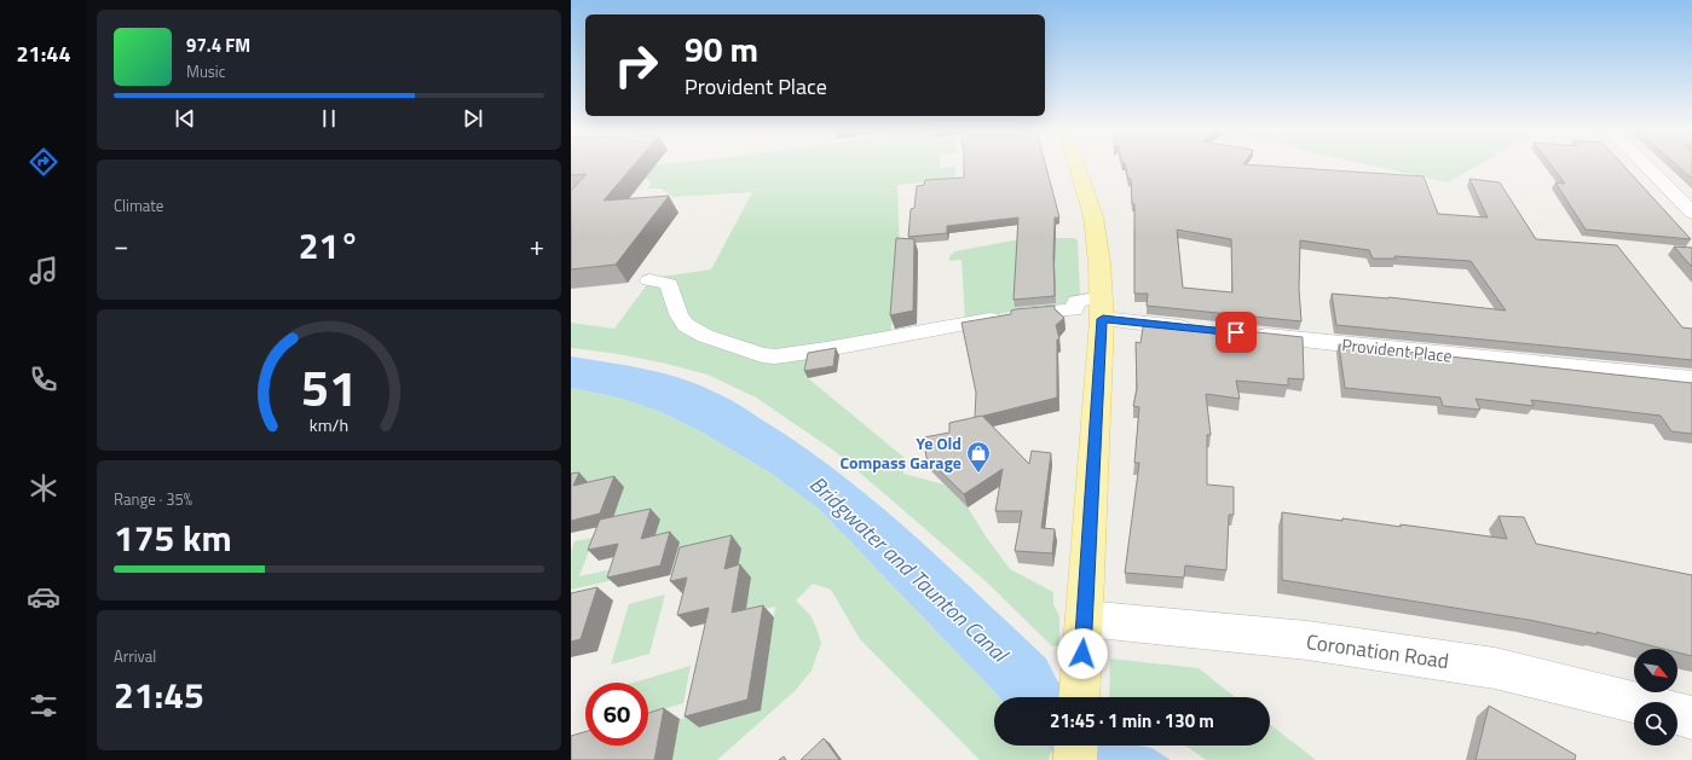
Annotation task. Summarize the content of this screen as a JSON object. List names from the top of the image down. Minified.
{"streets":{"street":["Provident Place","Coronation Road"]},"water":["Bridgwater and Taunton Canal"],"places":{"shop":["Ye Old Compass Garage"]},"north":"bottom right","page":{"tabs":"21:44","turn":["90 m","Provident Place"],"song":["97.4 FM","Music"],"tile":["Climate",["Range · 35%","175 km"],["Arrival","21:45"]],"heat":["−","21°","+"],"limit":"60","trip":"21:45 · 1 min · 130 m","gauge":["51","km/h"]}}
